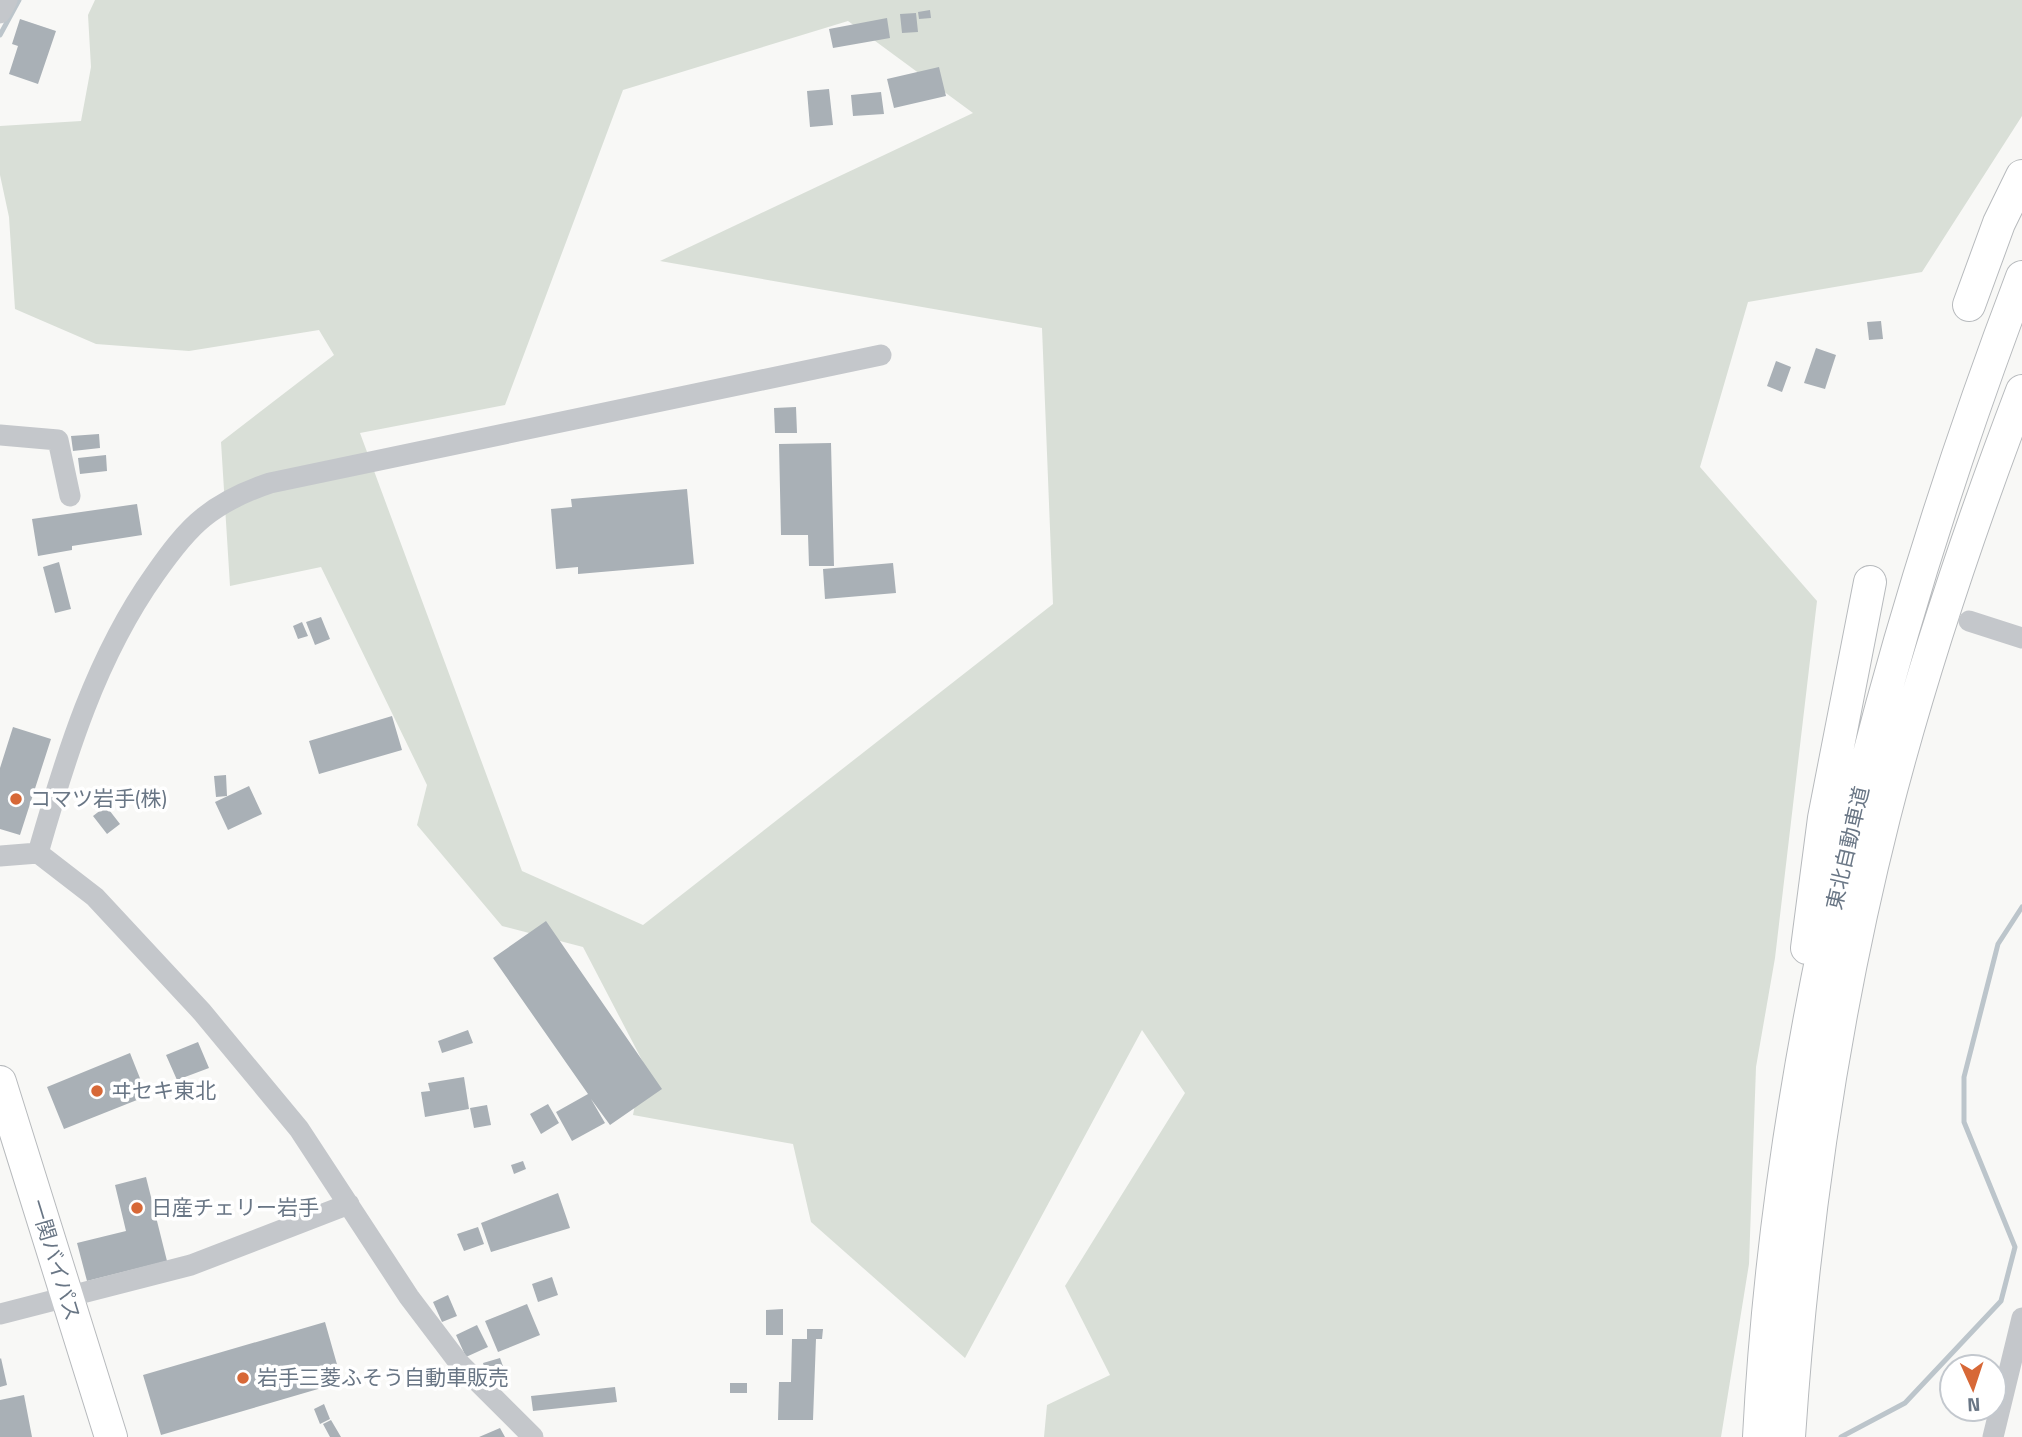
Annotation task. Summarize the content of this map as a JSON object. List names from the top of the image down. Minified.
{"streets":{"highway":["東北自動車道","一関バイパス"]},"places":["コマツ岩手(株)","ヰセキ東北","日産チェリー岩手","岩手三菱ふそう自動車販売"],"north":"bottom"}
